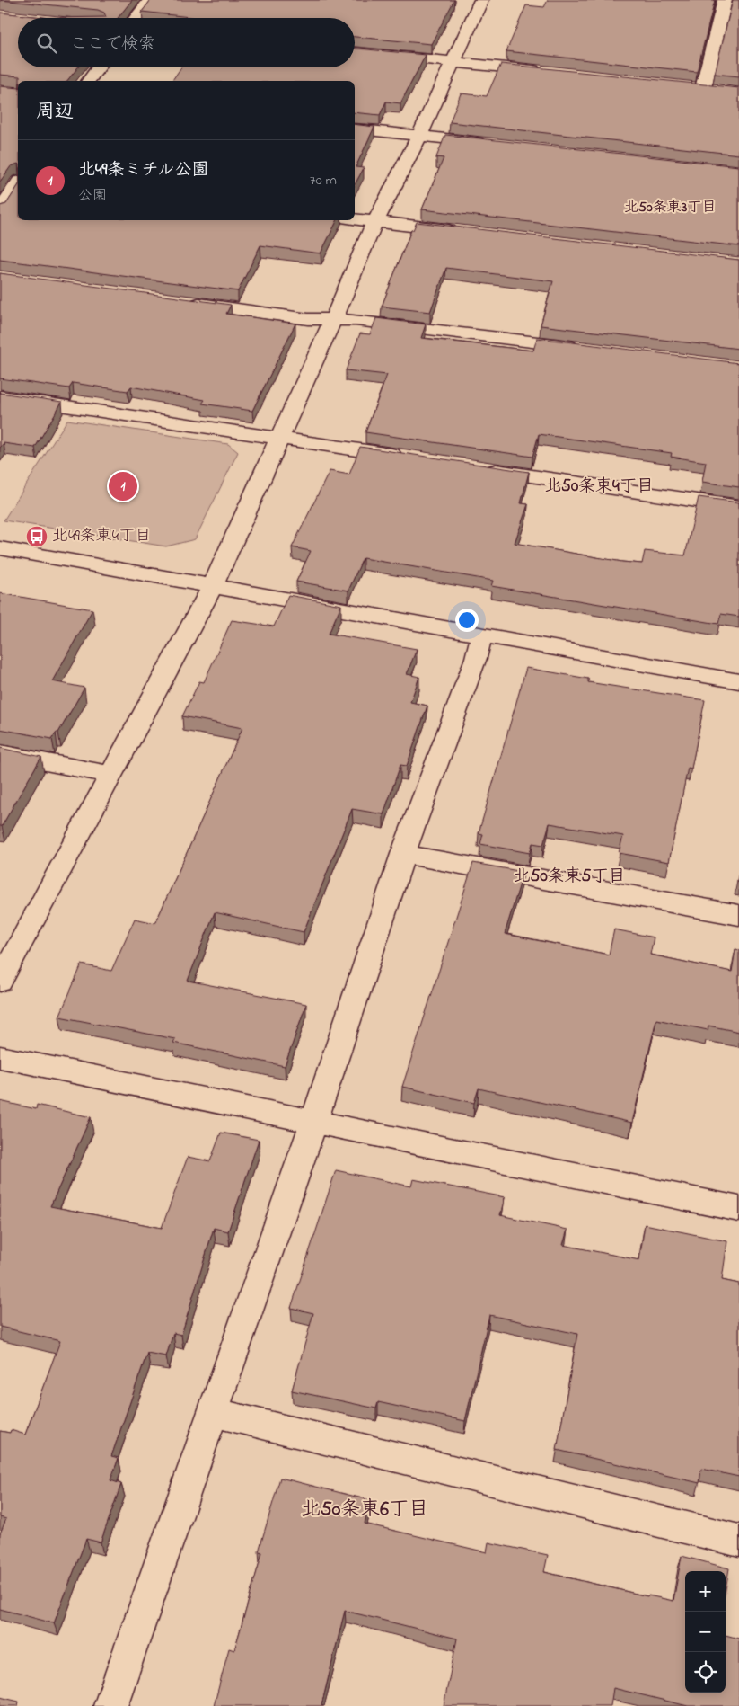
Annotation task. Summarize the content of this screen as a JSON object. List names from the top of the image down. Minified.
{"districts":["北50条東3丁目","北50条東4丁目","北50条東5丁目","北50条東6丁目"],"places":{"bus stop":["北49条東4丁目"]},"page":{"search":"ここで検索","heading":"周辺","list":[{"mark":"1","name":"北49条ミチル公園","note":"公園","value":"70 m"}],"pins":"1","map_buttons":["+","−"]}}
